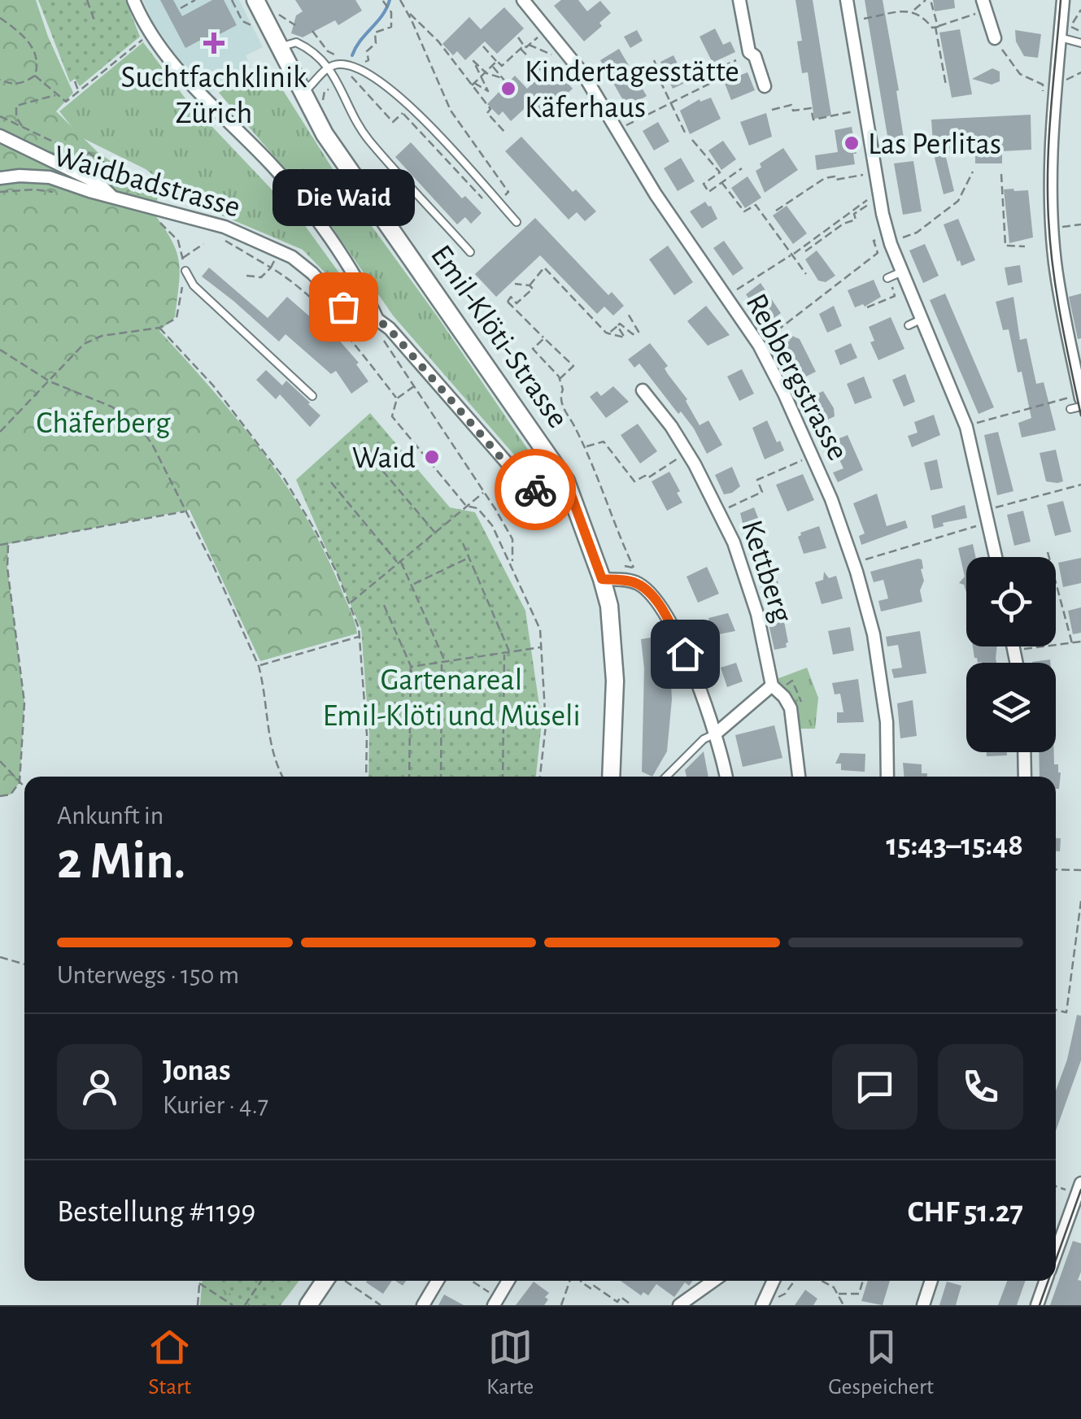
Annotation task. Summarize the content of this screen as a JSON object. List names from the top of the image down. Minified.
{"streets":{"street":["Waidbadstrasse","Emil-Klöti-Strasse","Rebbergstrasse","Kettberg"]},"crossings":[["Waidbadstrasse","Emil-Klöti-Strasse"]],"parks":["Chäferberg","Gartenareal Emil-Klöti und Müseli"],"places":{"health":["Suchtfachklinik Zürich"],"other":["Kindertagesstätte Käferhaus","Las Perlitas","Die Waid","Waid"]},"page":{"bubble":"Die Waid","heading":["2 Min.","Ankunft in","15:43–15:48"],"panel":["Jonas","Kurier · 4.7","Bestellung #1199","CHF 51.27"],"bar":"Unterwegs · 150 m","tabs":["Start","Karte","Gespeichert"]}}
